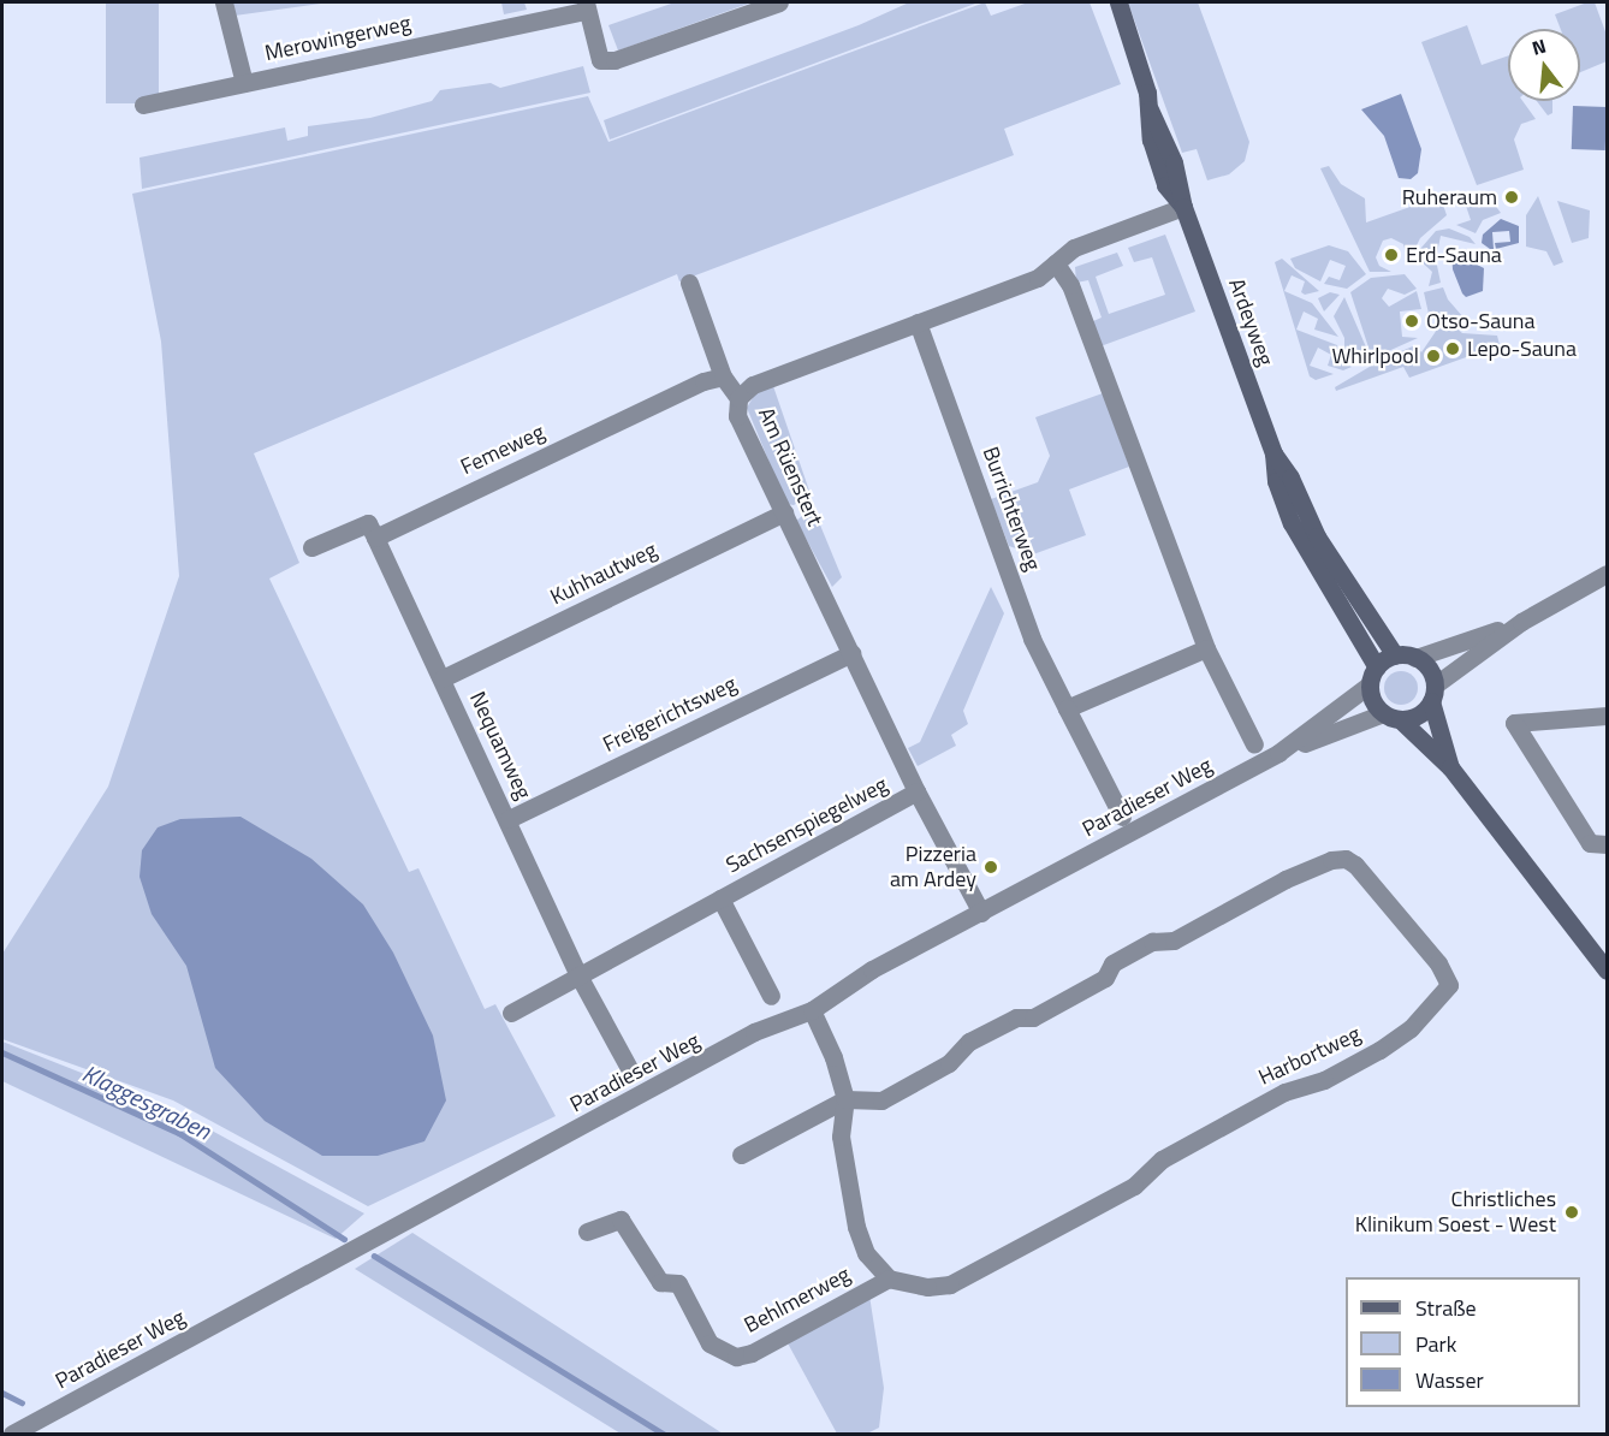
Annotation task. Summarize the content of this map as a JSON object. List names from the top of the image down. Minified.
{"streets":{"main road":["Ardeyweg","Paradieser Weg"],"street":["Merowingerweg","Femeweg","Am Rüenstert","Burrichterweg","Kuhhautweg","Freigerichtsweg","Nequamweg","Sachsenspiegelweg","Harbortweg","Behlmerweg"]},"crossings":[["Ardeyweg","Am Rüenstert"],["Ardeyweg","Paradieser Weg"],["Femeweg","Nequamweg"],["Am Rüenstert","Burrichterweg"],["Am Rüenstert","Kuhhautweg"],["Am Rüenstert","Freigerichtsweg"],["Am Rüenstert","Paradieser Weg"],["Am Rüenstert","Sachsenspiegelweg"],["Kuhhautweg","Nequamweg"],["Freigerichtsweg","Nequamweg"],["Nequamweg","Sachsenspiegelweg"],["Harbortweg","Behlmerweg"]],"water":["Klaggesgraben"],"places":["Ruheraum","Erd-Sauna","Otso-Sauna","Lepo-Sauna","Whirlpool","Pizzeria am Ardey","Christliches Klinikum Soest - West"],"legend":["Straße","Park","Wasser"],"north":"top"}
